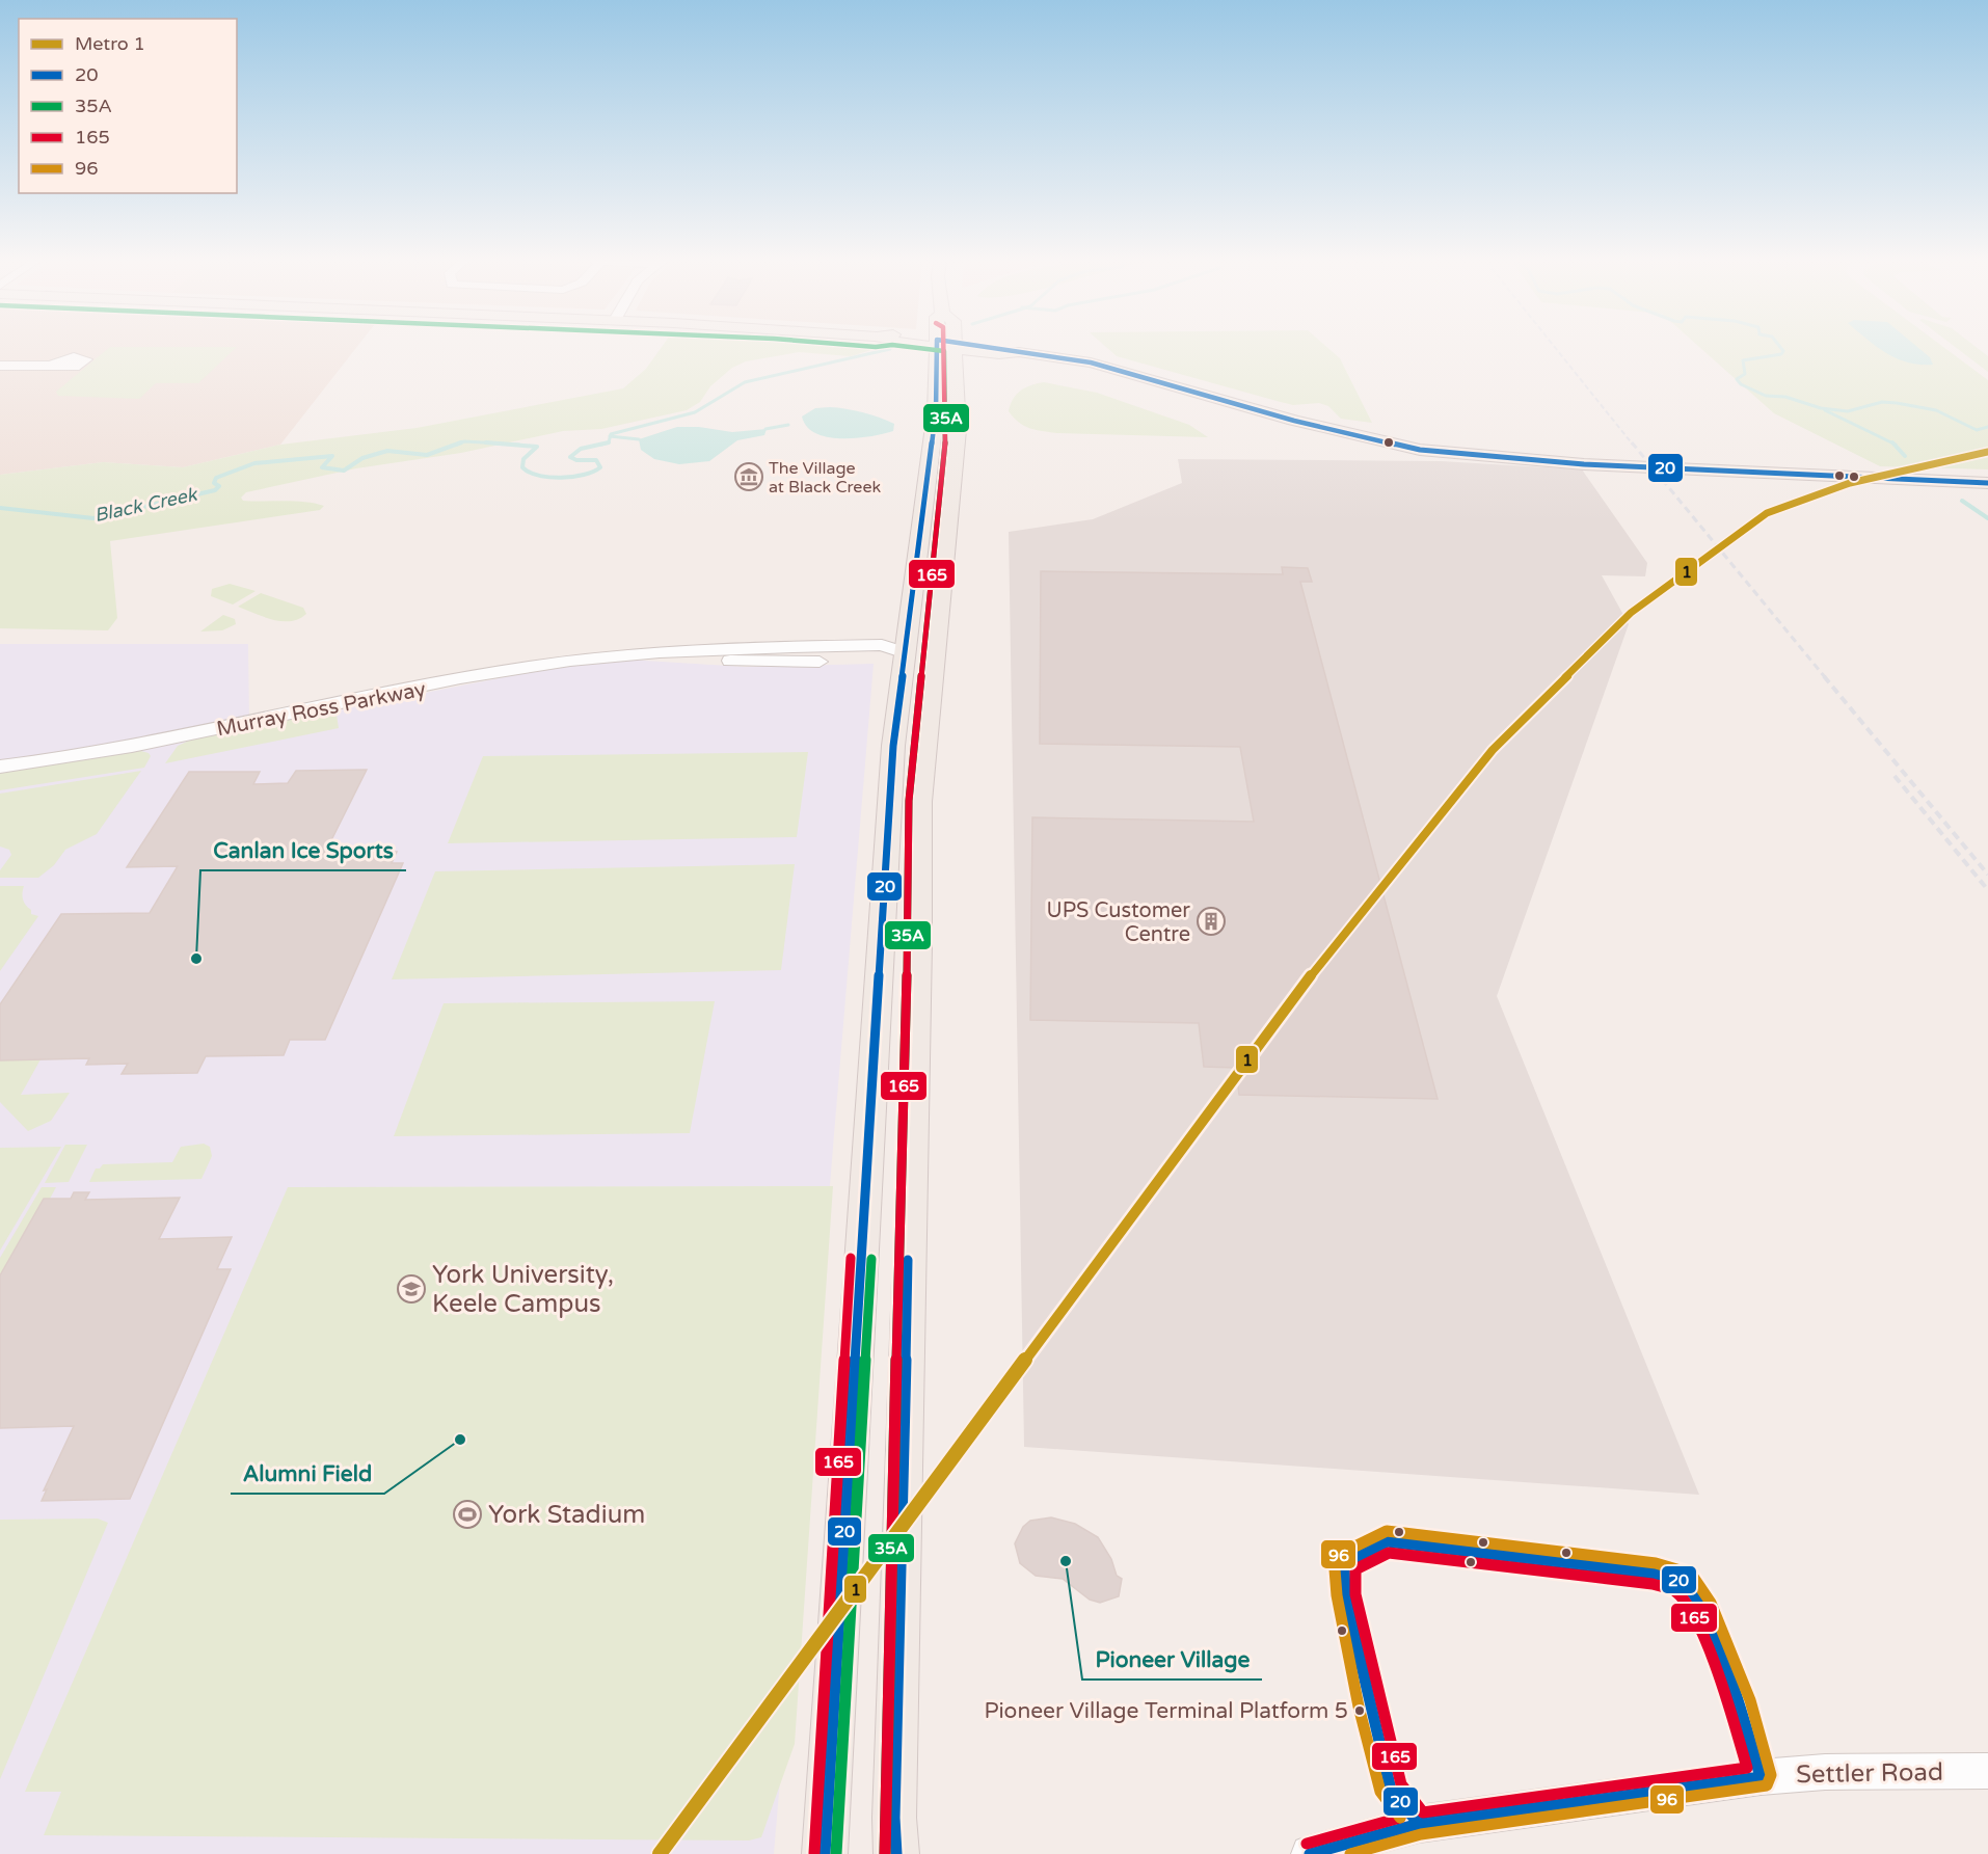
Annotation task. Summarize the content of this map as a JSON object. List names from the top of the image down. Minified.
{"streets":{"street":["Murray Ross Parkway","Settler Road"]},"water":["Black Creek"],"places":{"museum":["The Village at Black Creek"],"building":["UPS Customer Centre"],"other":["Canlan Ice Sports","Alumni Field","Pioneer Village","Pioneer Village Terminal Platform 5"],"school or university":["York University, Keele Campus"],"sports":["York Stadium"]},"lines":["transit line 20","transit line 35A","transit line 165","metro line 1","transit line 96"],"legend":["Metro 1","20","35A","165","96"]}
